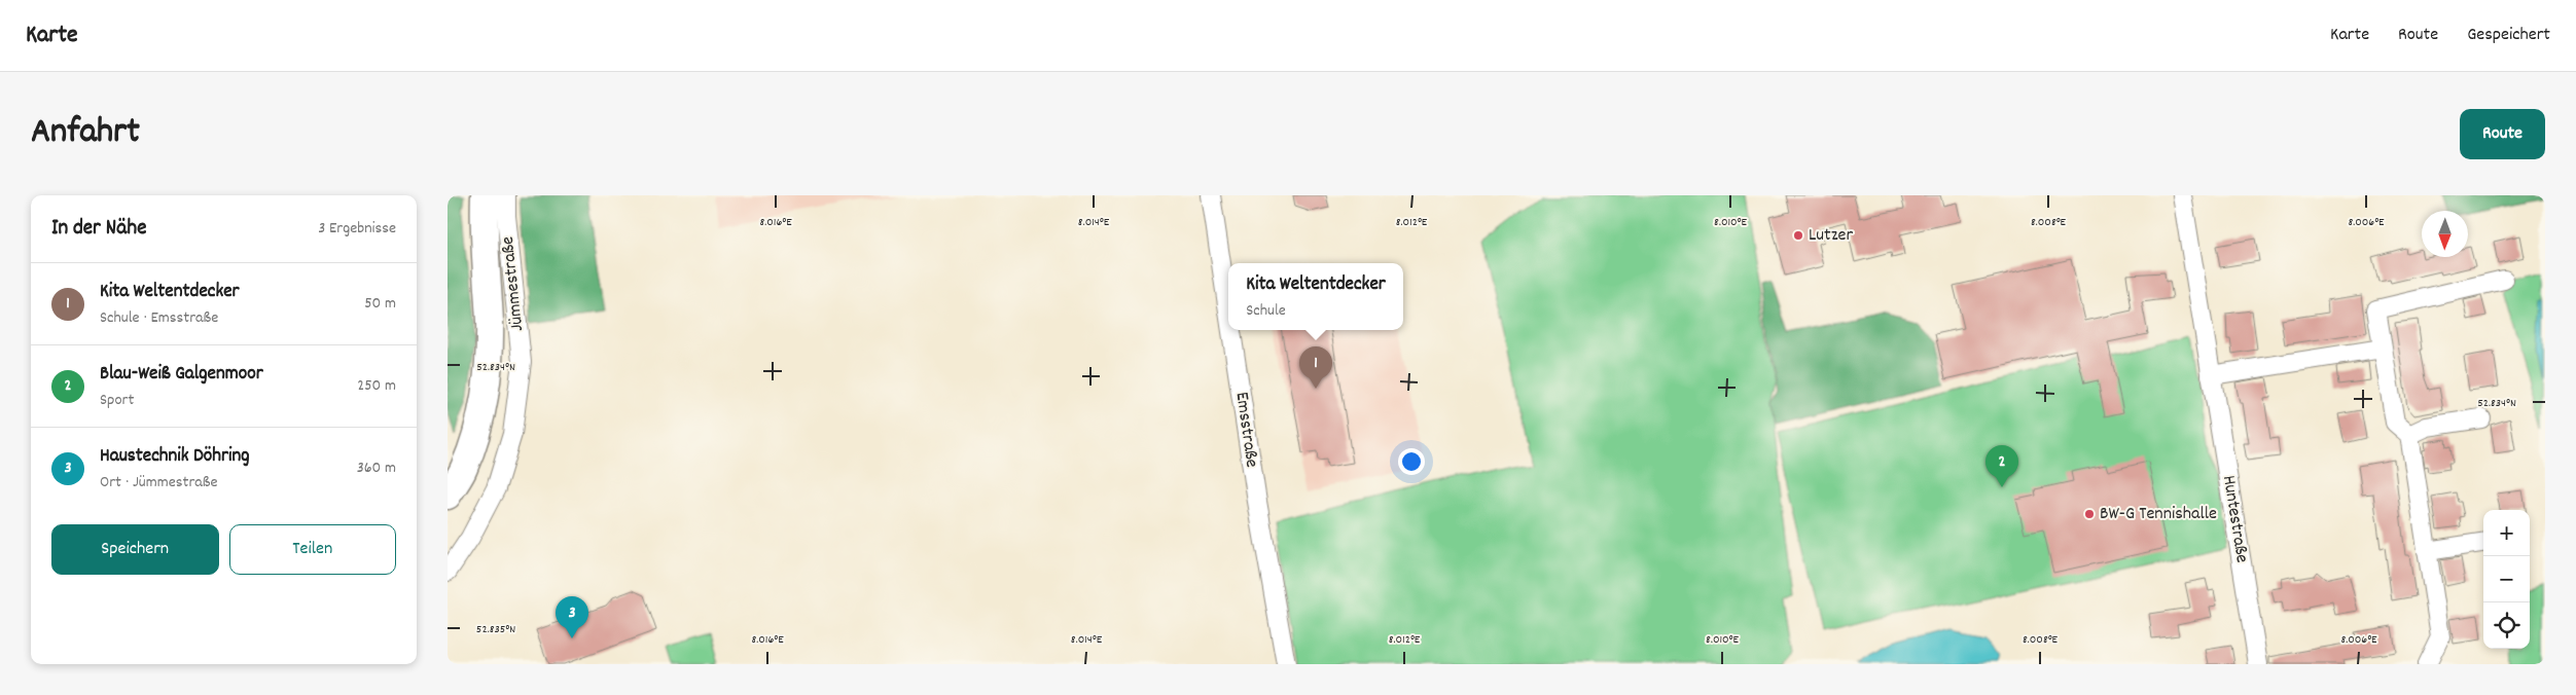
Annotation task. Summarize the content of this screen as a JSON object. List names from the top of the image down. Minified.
{"streets":{"street":["Jümmestraße","Emsstraße","Huntestraße"]},"places":["Lutzer","BW-G Tennishalle"],"north":"bottom","page":{"header":"Karte","nav":["Karte","Route","Gespeichert"],"title":"Anfahrt","buttons":["Route",["Speichern","Teilen"]],"heading":["In der Nähe","3 Ergebnisse"],"list":[{"mark":"1","name":"Kita Weltentdecker","note":"Schule · Emsstraße","value":"50 m"},{"mark":"2","name":"Blau-Weiß Galgenmoor","note":"Sport","value":"250 m"},{"mark":"3","name":"Haustechnik Döhring","note":"Ort · Jümmestraße","value":"360 m"}],"popup":["Kita Weltentdecker","Schule"],"pins":["1","2","3"],"map_buttons":["+","−"]},"coordinates":["8.016°E","8.014°E","8.012°E","8.010°E","8.008°E","8.006°E","52.834°N","52.835°N"]}
